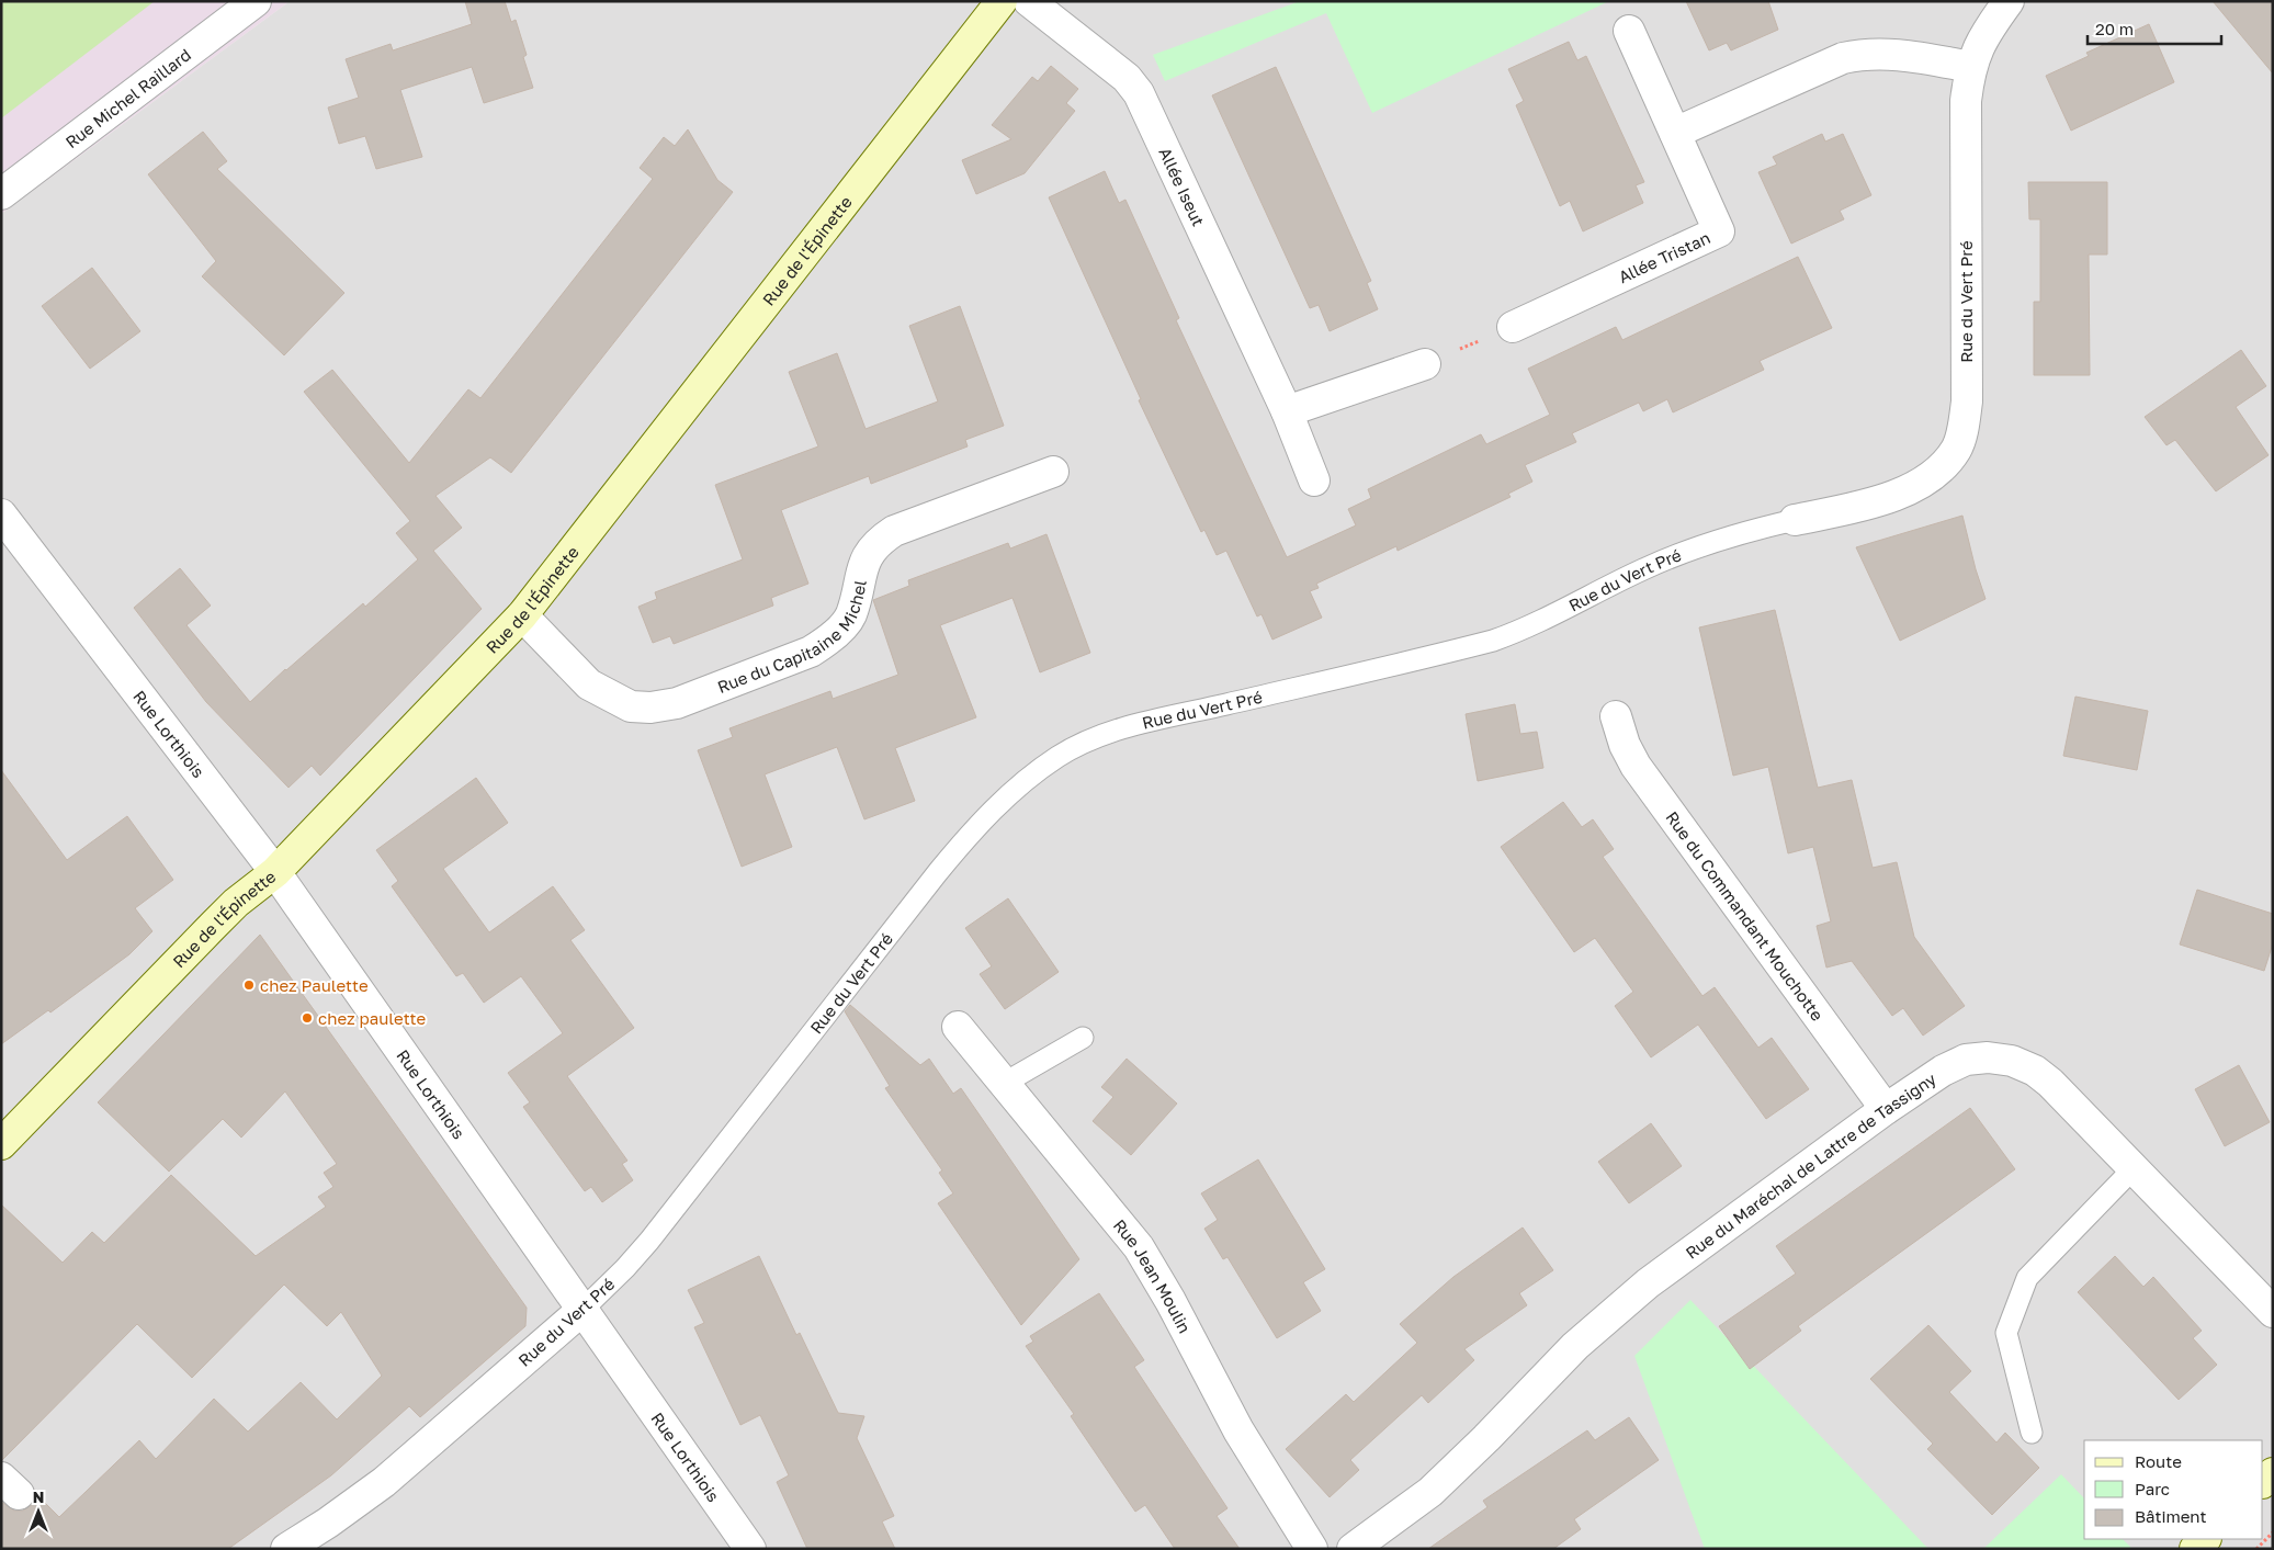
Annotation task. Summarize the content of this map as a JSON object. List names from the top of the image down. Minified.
{"streets":{"street":["Rue Michel Raillard","Allée Iseut","Rue de l'Épinette","Allée Tristan","Rue du Vert Pré","Rue du Capitaine Michel","Rue Lorthiois","Rue du Commandant Mouchotte","Rue du Maréchal de Lattre de Tassigny","Rue Jean Moulin"]},"crossings":[["Rue de l'Épinette","Rue du Capitaine Michel"],["Rue de l'Épinette","Rue Lorthiois"],["Rue du Vert Pré","Rue Lorthiois"],["Rue du Commandant Mouchotte","Rue du Maréchal de Lattre de Tassigny"]],"places":["chez Paulette","chez paulette"],"legend":["Route","Parc","Bâtiment"],"scale_bar":"20 m","north":"top"}
